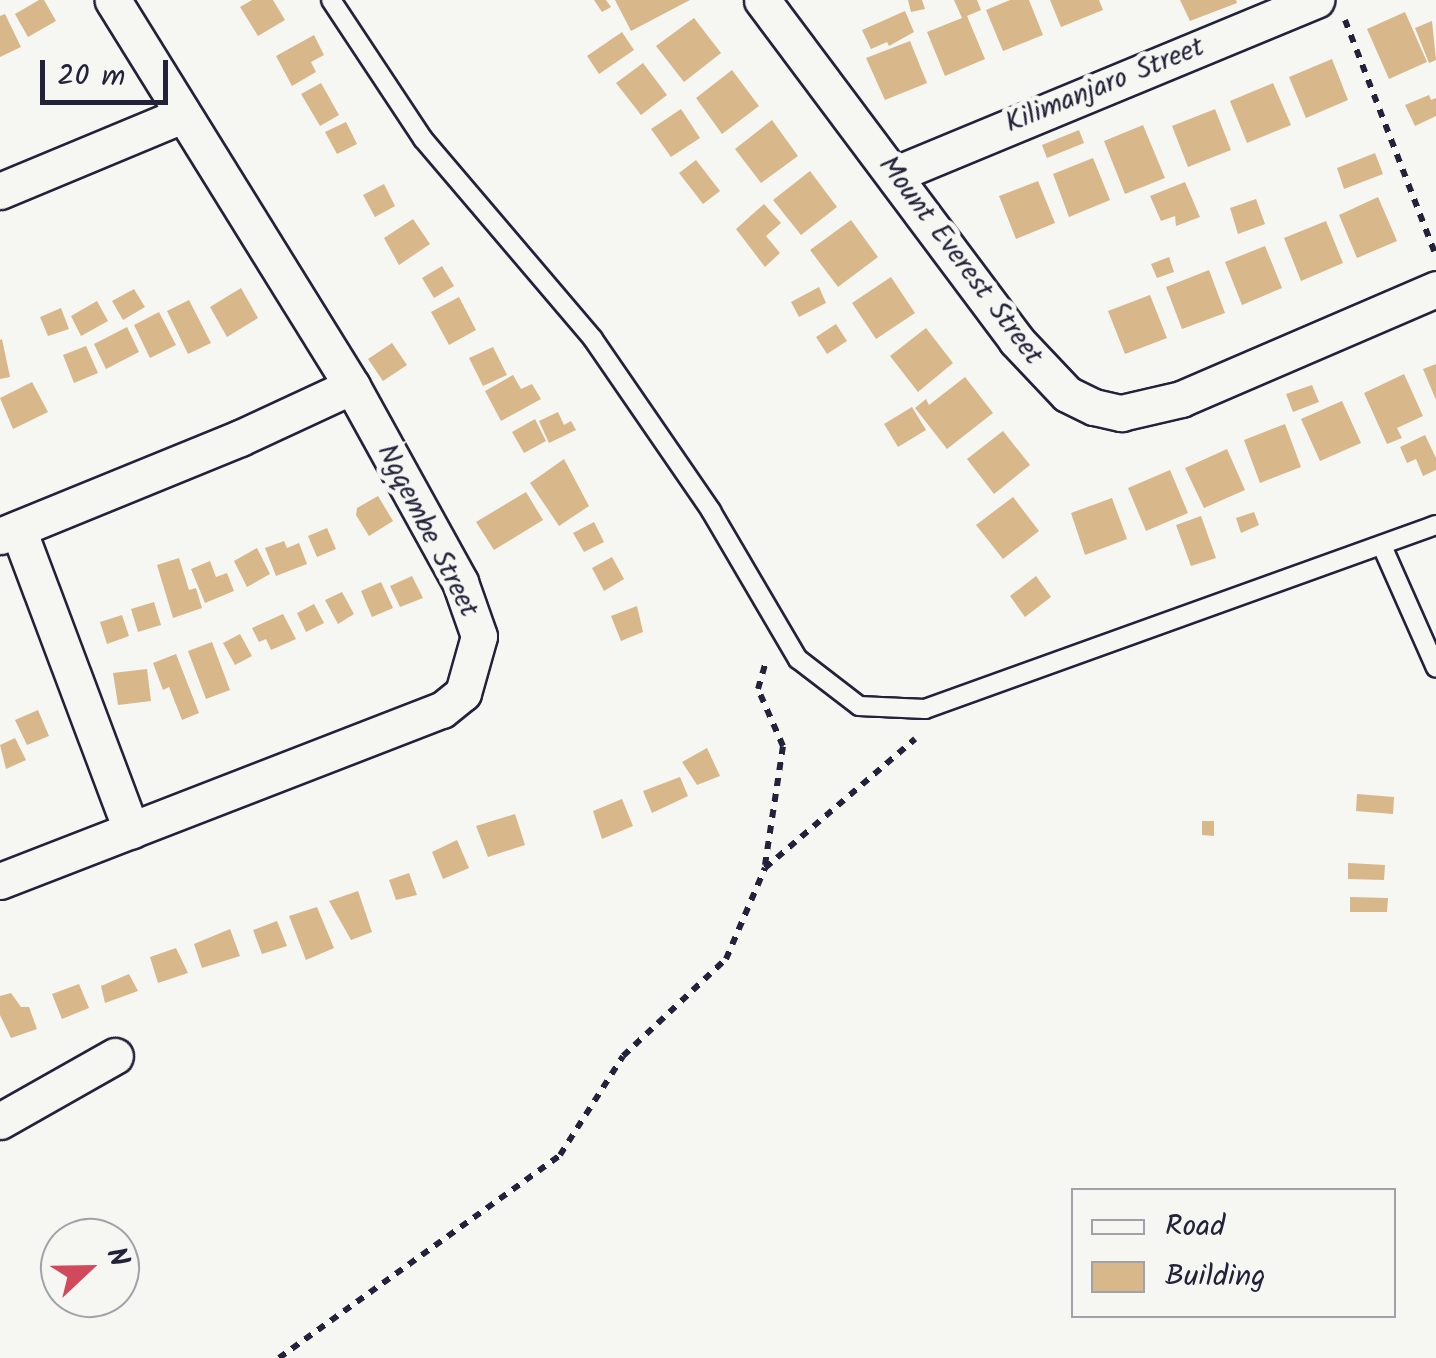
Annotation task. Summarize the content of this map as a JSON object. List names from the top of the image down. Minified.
{"streets":{"street":["Kilimanjaro Street","Mount Everest Street","Ngqembe Street"]},"crossings":[["Kilimanjaro Street","Mount Everest Street"]],"legend":["Road","Building"],"scale_bar":"20 m","north":"right"}
